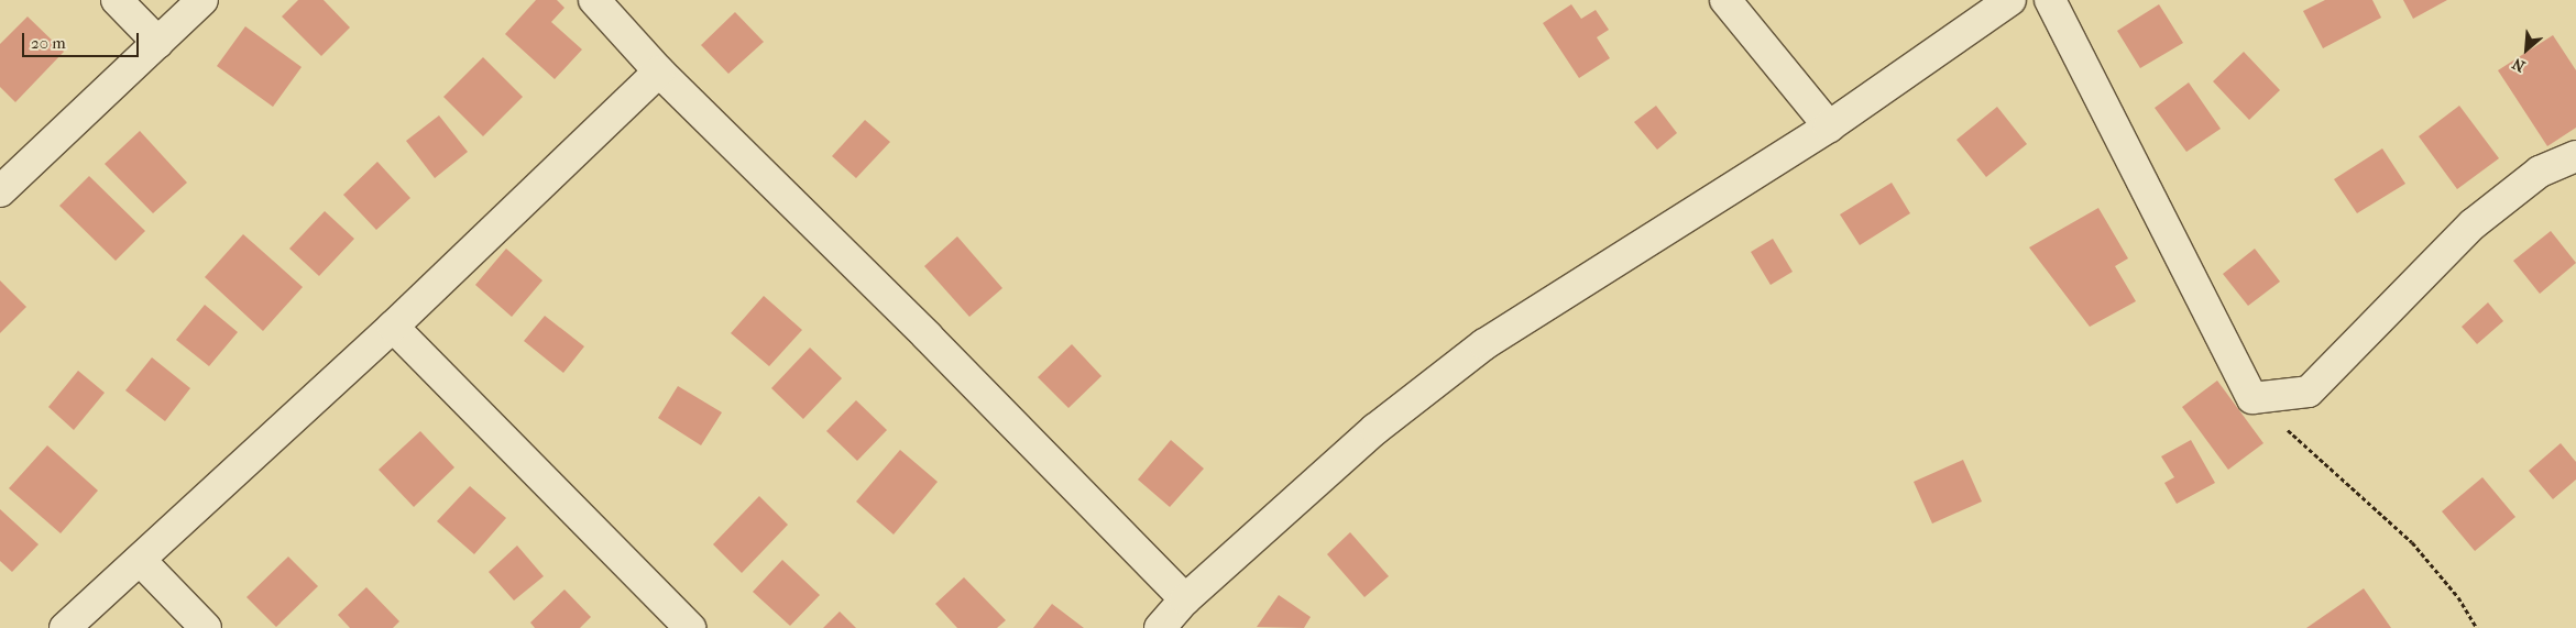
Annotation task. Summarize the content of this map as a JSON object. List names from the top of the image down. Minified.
{"scale_bar":"20 m","north":"bottom left"}
